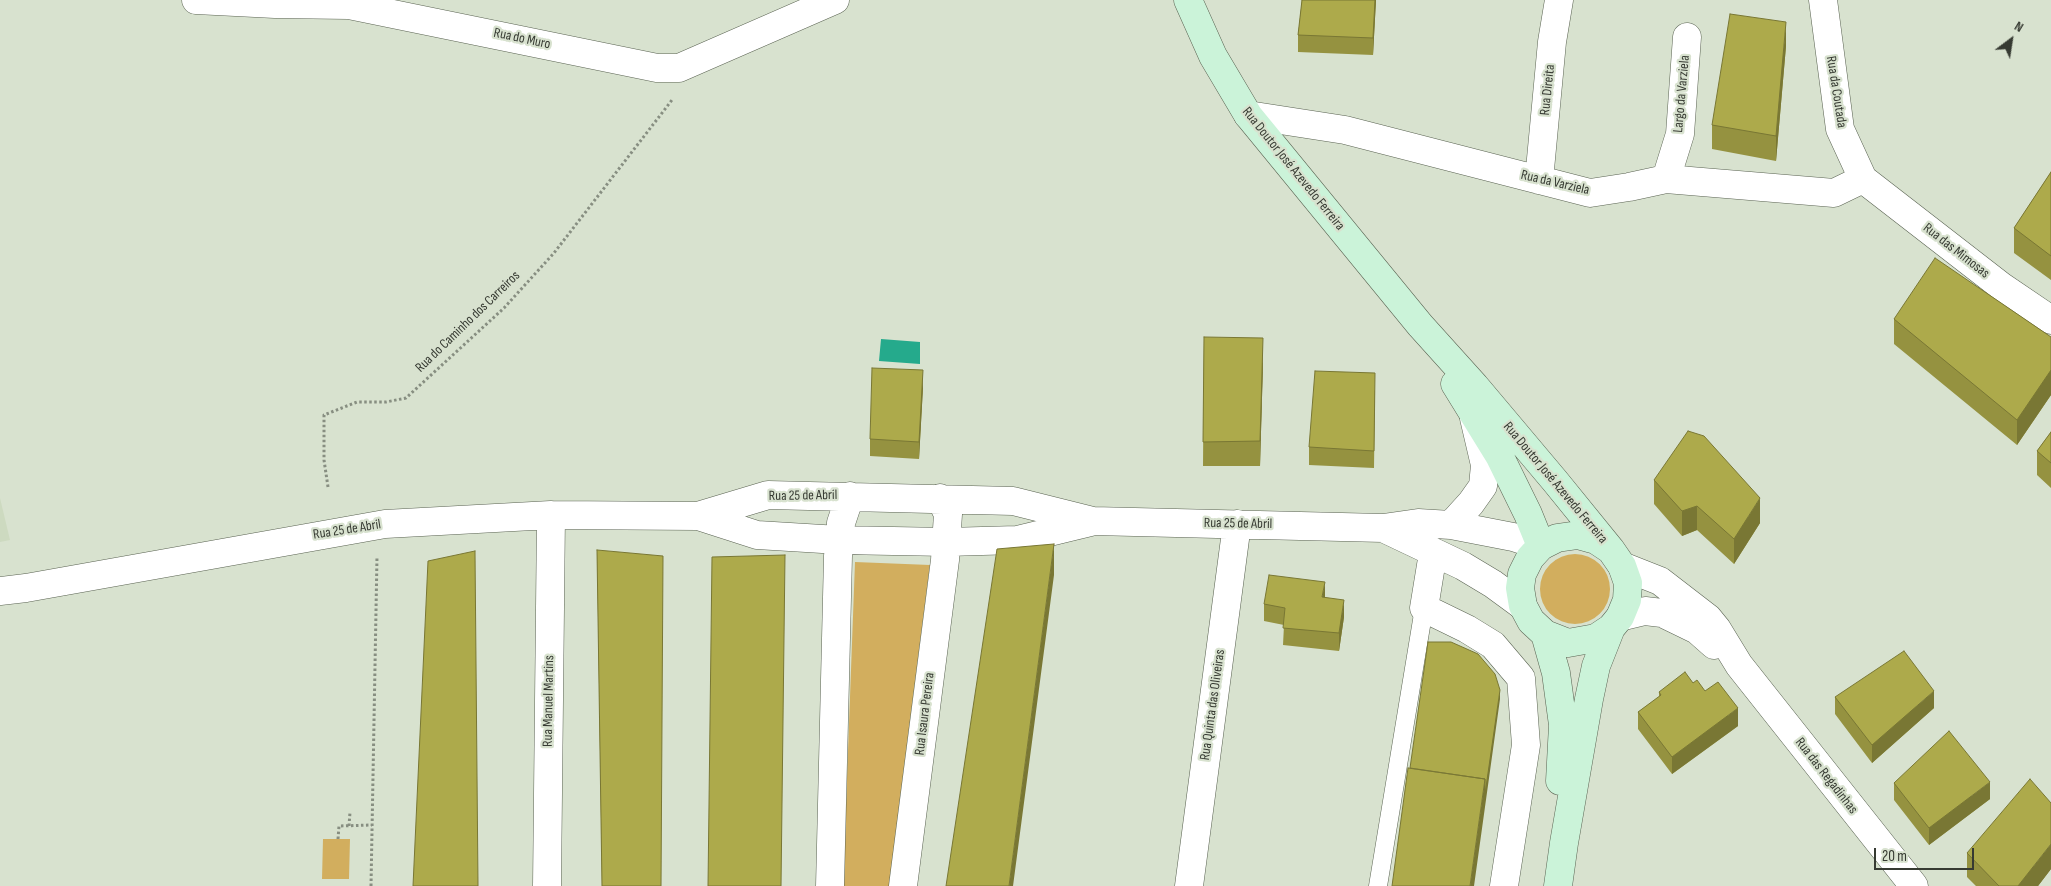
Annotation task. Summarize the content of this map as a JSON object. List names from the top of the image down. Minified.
{"streets":{"main road":["Rua Doutor José Azevedo Ferreira"],"street":["Rua do Muro","Rua Direita","Rua da Coutada","Largo da Varziela","Rua da Varziela","Rua das Mimosas","Rua 25 de Abril","Rua Manuel Martins","Rua Quinta das Oliveiras","Rua Isaura Pereira","Rua das Regadinhas"],"path":["Rua do Caminho dos Carreiros"]},"crossings":[["Rua Direita","Rua da Varziela"],["Rua da Coutada","Rua da Varziela"],["Rua da Coutada","Rua das Mimosas"],["Largo da Varziela","Rua da Varziela"],["Rua Doutor José Azevedo Ferreira","Rua da Varziela"],["Rua Doutor José Azevedo Ferreira","Rua 25 de Abril"],["Rua Doutor José Azevedo Ferreira","Rua das Regadinhas"],["Rua da Varziela","Rua das Mimosas"],["Rua 25 de Abril","Rua Manuel Martins"],["Rua 25 de Abril","Rua Quinta das Oliveiras"],["Rua 25 de Abril","Rua Isaura Pereira"]],"scale_bar":"20 m","north":"top right"}
